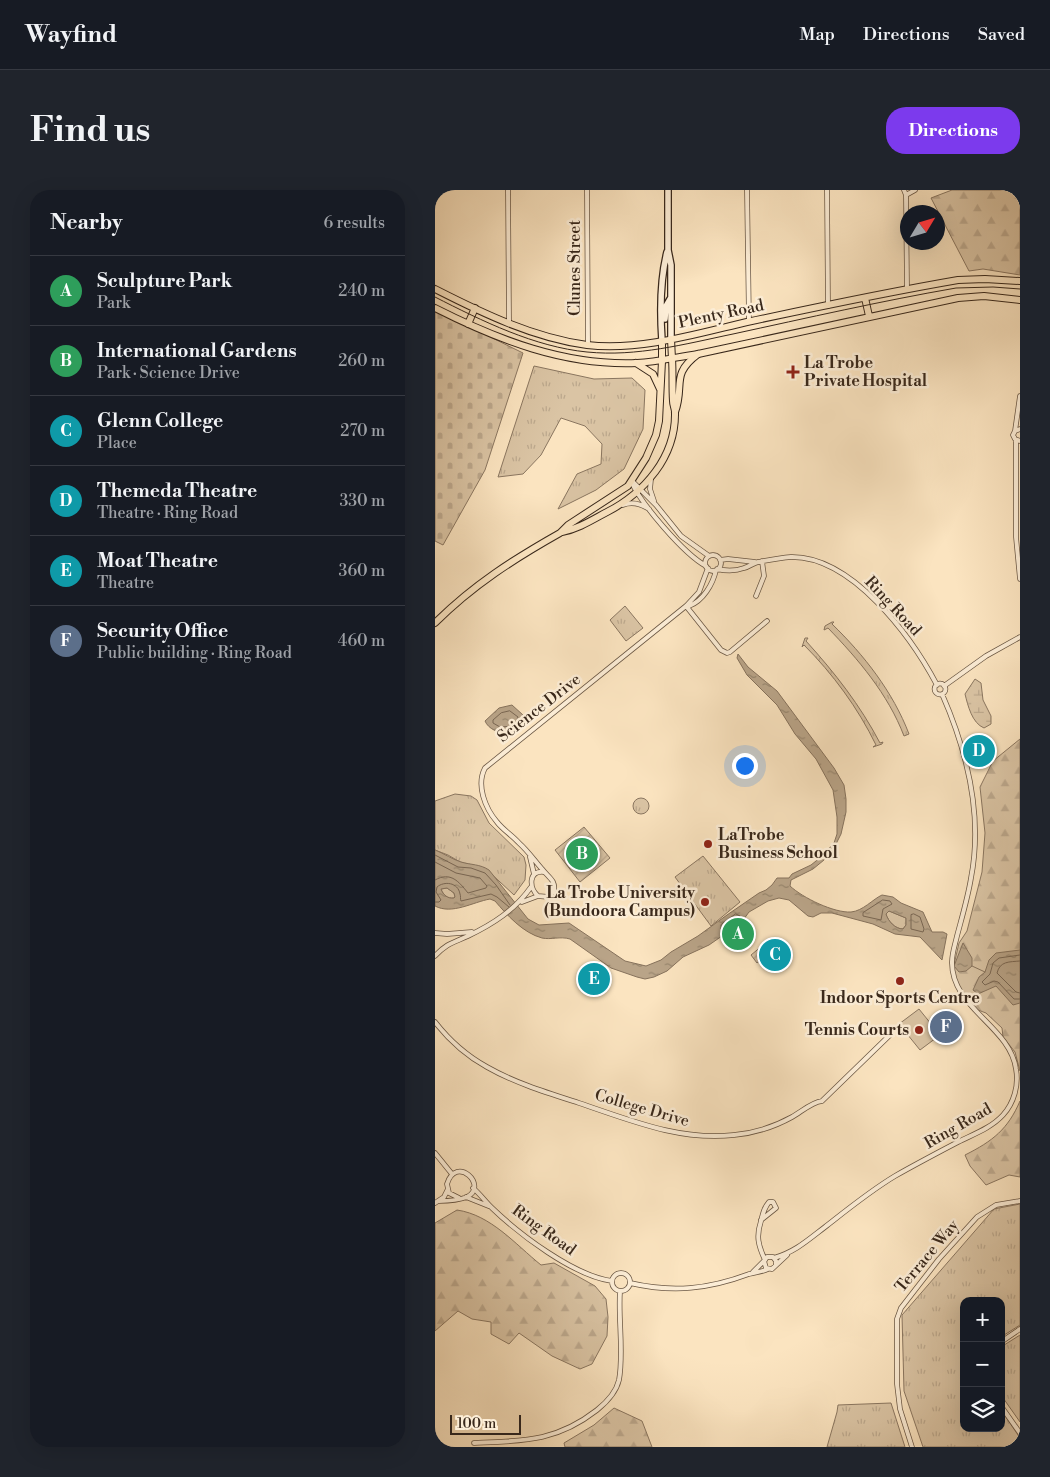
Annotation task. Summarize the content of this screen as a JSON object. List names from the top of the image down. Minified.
{"streets":{"main road":["Plenty Road"],"street":["Clunes Street","Ring Road","Science Drive","College Drive","Terrace Way"]},"crossings":[["Clunes Street","Plenty Road"],["Ring Road","Science Drive"]],"places":{"health":["La Trobe Private Hospital"],"other":["LaTrobe Business School","La Trobe University (Bundoora Campus)","Indoor Sports Centre","Tennis Courts"]},"scale_bar":"100 m","north":"top right","page":{"header":"Wayfind","nav":["Map","Directions","Saved"],"buttons":"Directions","title":"Find us","heading":["Nearby","6 results"],"list":[{"mark":"A","name":"Sculpture Park","note":"Park","value":"240 m"},{"mark":"B","name":"International Gardens","note":"Park · Science Drive","value":"260 m"},{"mark":"C","name":"Glenn College","note":"Place","value":"270 m"},{"mark":"D","name":"Themeda Theatre","note":"Theatre · Ring Road","value":"330 m"},{"mark":"E","name":"Moat Theatre","note":"Theatre","value":"360 m"},{"mark":"F","name":"Security Office","note":"Public building · Ring Road","value":"460 m"}],"pins":["D","B","A","C","E","F"],"map_buttons":["+","−"],"scale":"100 m"}}
